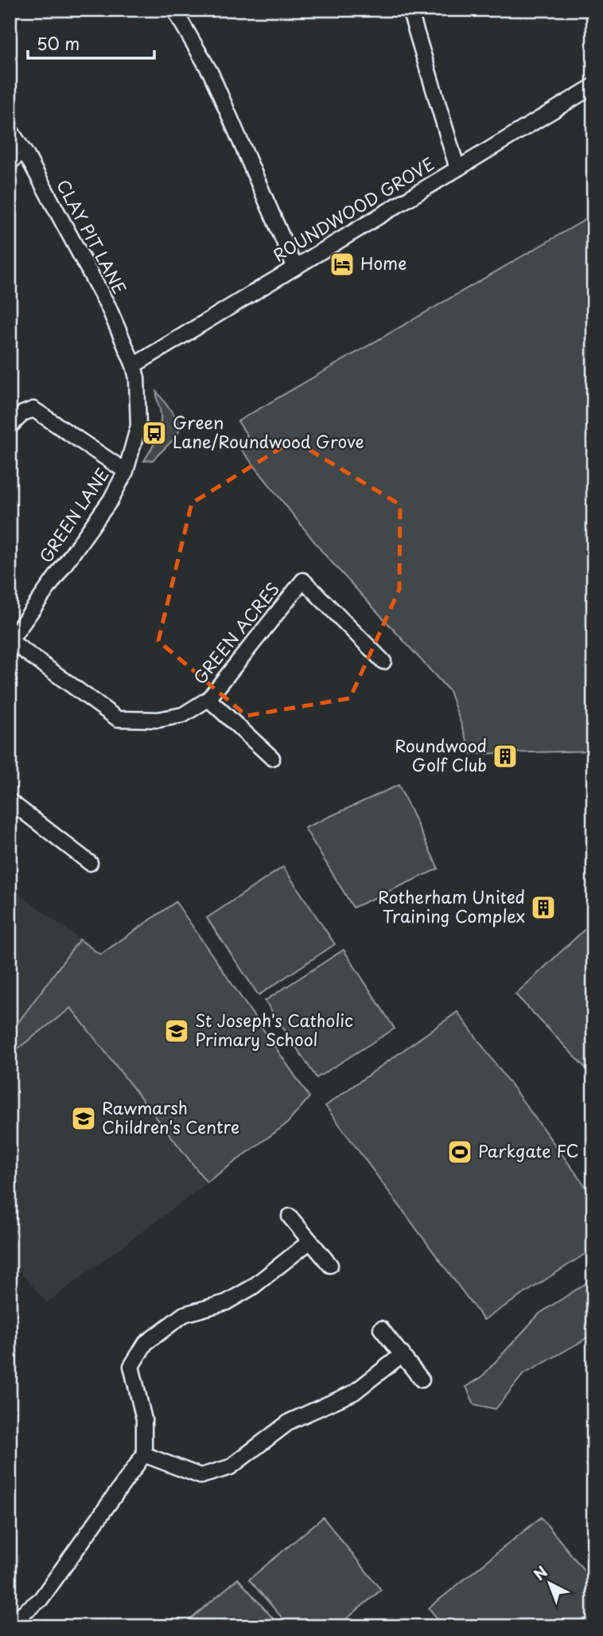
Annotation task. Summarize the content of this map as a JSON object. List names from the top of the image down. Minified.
{"streets":{"street":["ROUNDWOOD GROVE","CLAY PIT LANE","GREEN LANE","GREEN ACRES"]},"crossings":[["ROUNDWOOD GROVE","CLAY PIT LANE"],["ROUNDWOOD GROVE","GREEN LANE"],["CLAY PIT LANE","GREEN LANE"],["GREEN LANE","GREEN ACRES"]],"places":{"hotel":["Home"],"bus stop":["Green Lane/Roundwood Grove"],"building":["Roundwood Golf Club","Rotherham United Training Complex"],"school or university":["St Joseph's Catholic Primary School","Rawmarsh Children's Centre"],"sports":["Parkgate FC"]},"scale_bar":"50 m","north":"top left"}
